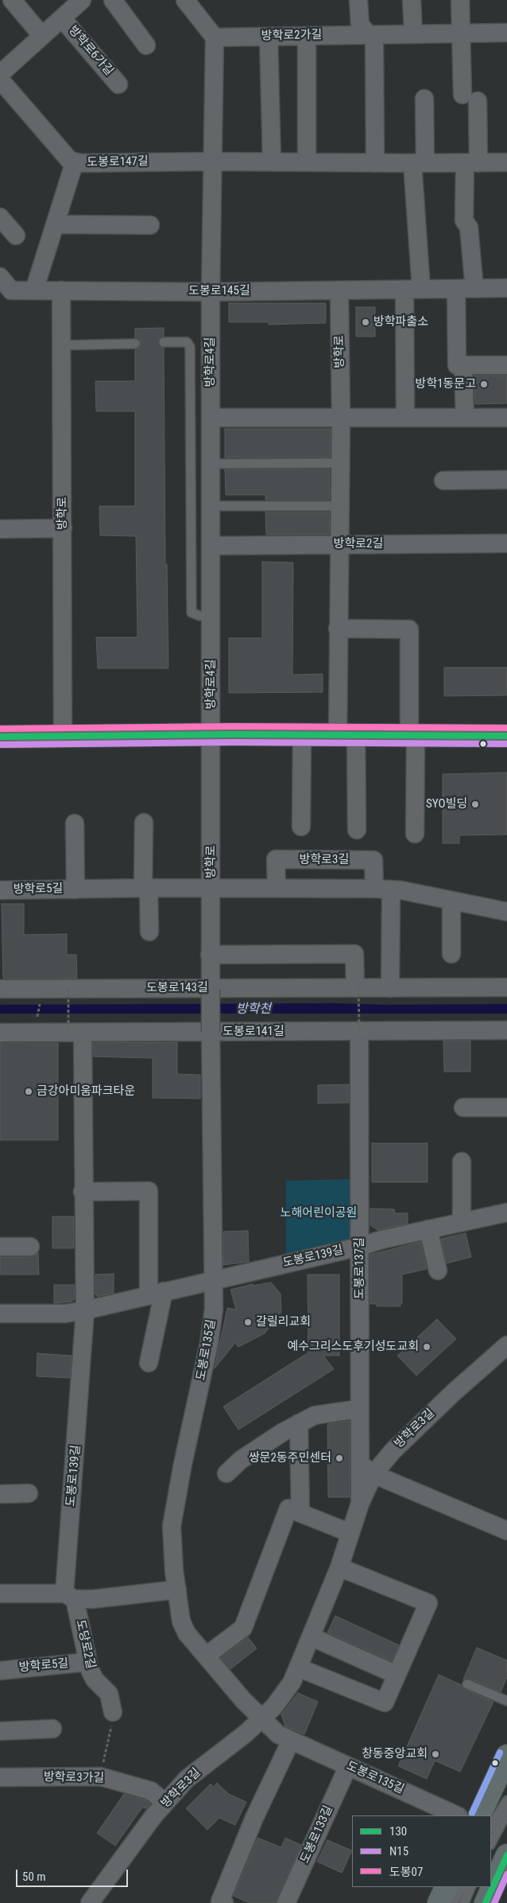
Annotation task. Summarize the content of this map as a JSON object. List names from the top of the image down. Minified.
{"streets":{"street":["방학로2가길","방학로6가길","도봉로147길","도봉로145길","방학로","방학로4길","방학로2길","방학로3길","방학로5길","도봉로143길","도봉로141길","도봉로139길","도봉로137길","도봉로135길","도당로2길","방학로3가길","도봉로133길"]},"crossings":[["방학로2가길","방학로4길"],["도봉로147길","방학로4길"],["도봉로145길","방학로"],["도봉로145길","방학로4길"],["방학로","방학로4길"],["방학로","방학로2길"],["방학로","방학로5길"],["방학로","도봉로143길"],["방학로","도봉로141길"],["방학로","도봉로135길"],["방학로4길","방학로2길"],["방학로3길","도봉로137길"],["방학로3길","도봉로135길"],["방학로3길","방학로3가길"],["방학로5길","도당로2길"],["도봉로141길","도봉로139길"],["도봉로141길","도봉로137길"],["도봉로141길","도봉로135길"],["도봉로139길","도봉로137길"],["도봉로139길","도봉로135길"],["도봉로139길","도당로2길"],["도봉로135길","도봉로133길"]],"water":["방학천"],"parks":["노해어린이공원"],"places":["방학파출소","방학1동문고","SYO빌딩","금강아미움파크타운","갈릴리교회","예수그리스도후기성도교회","쌍문2동주민센터","창동중앙교회"],"lines":["transit line 도봉07","transit line 130","transit line N15"],"legend":["130","N15","도봉07"],"scale_bar":"50 m"}
